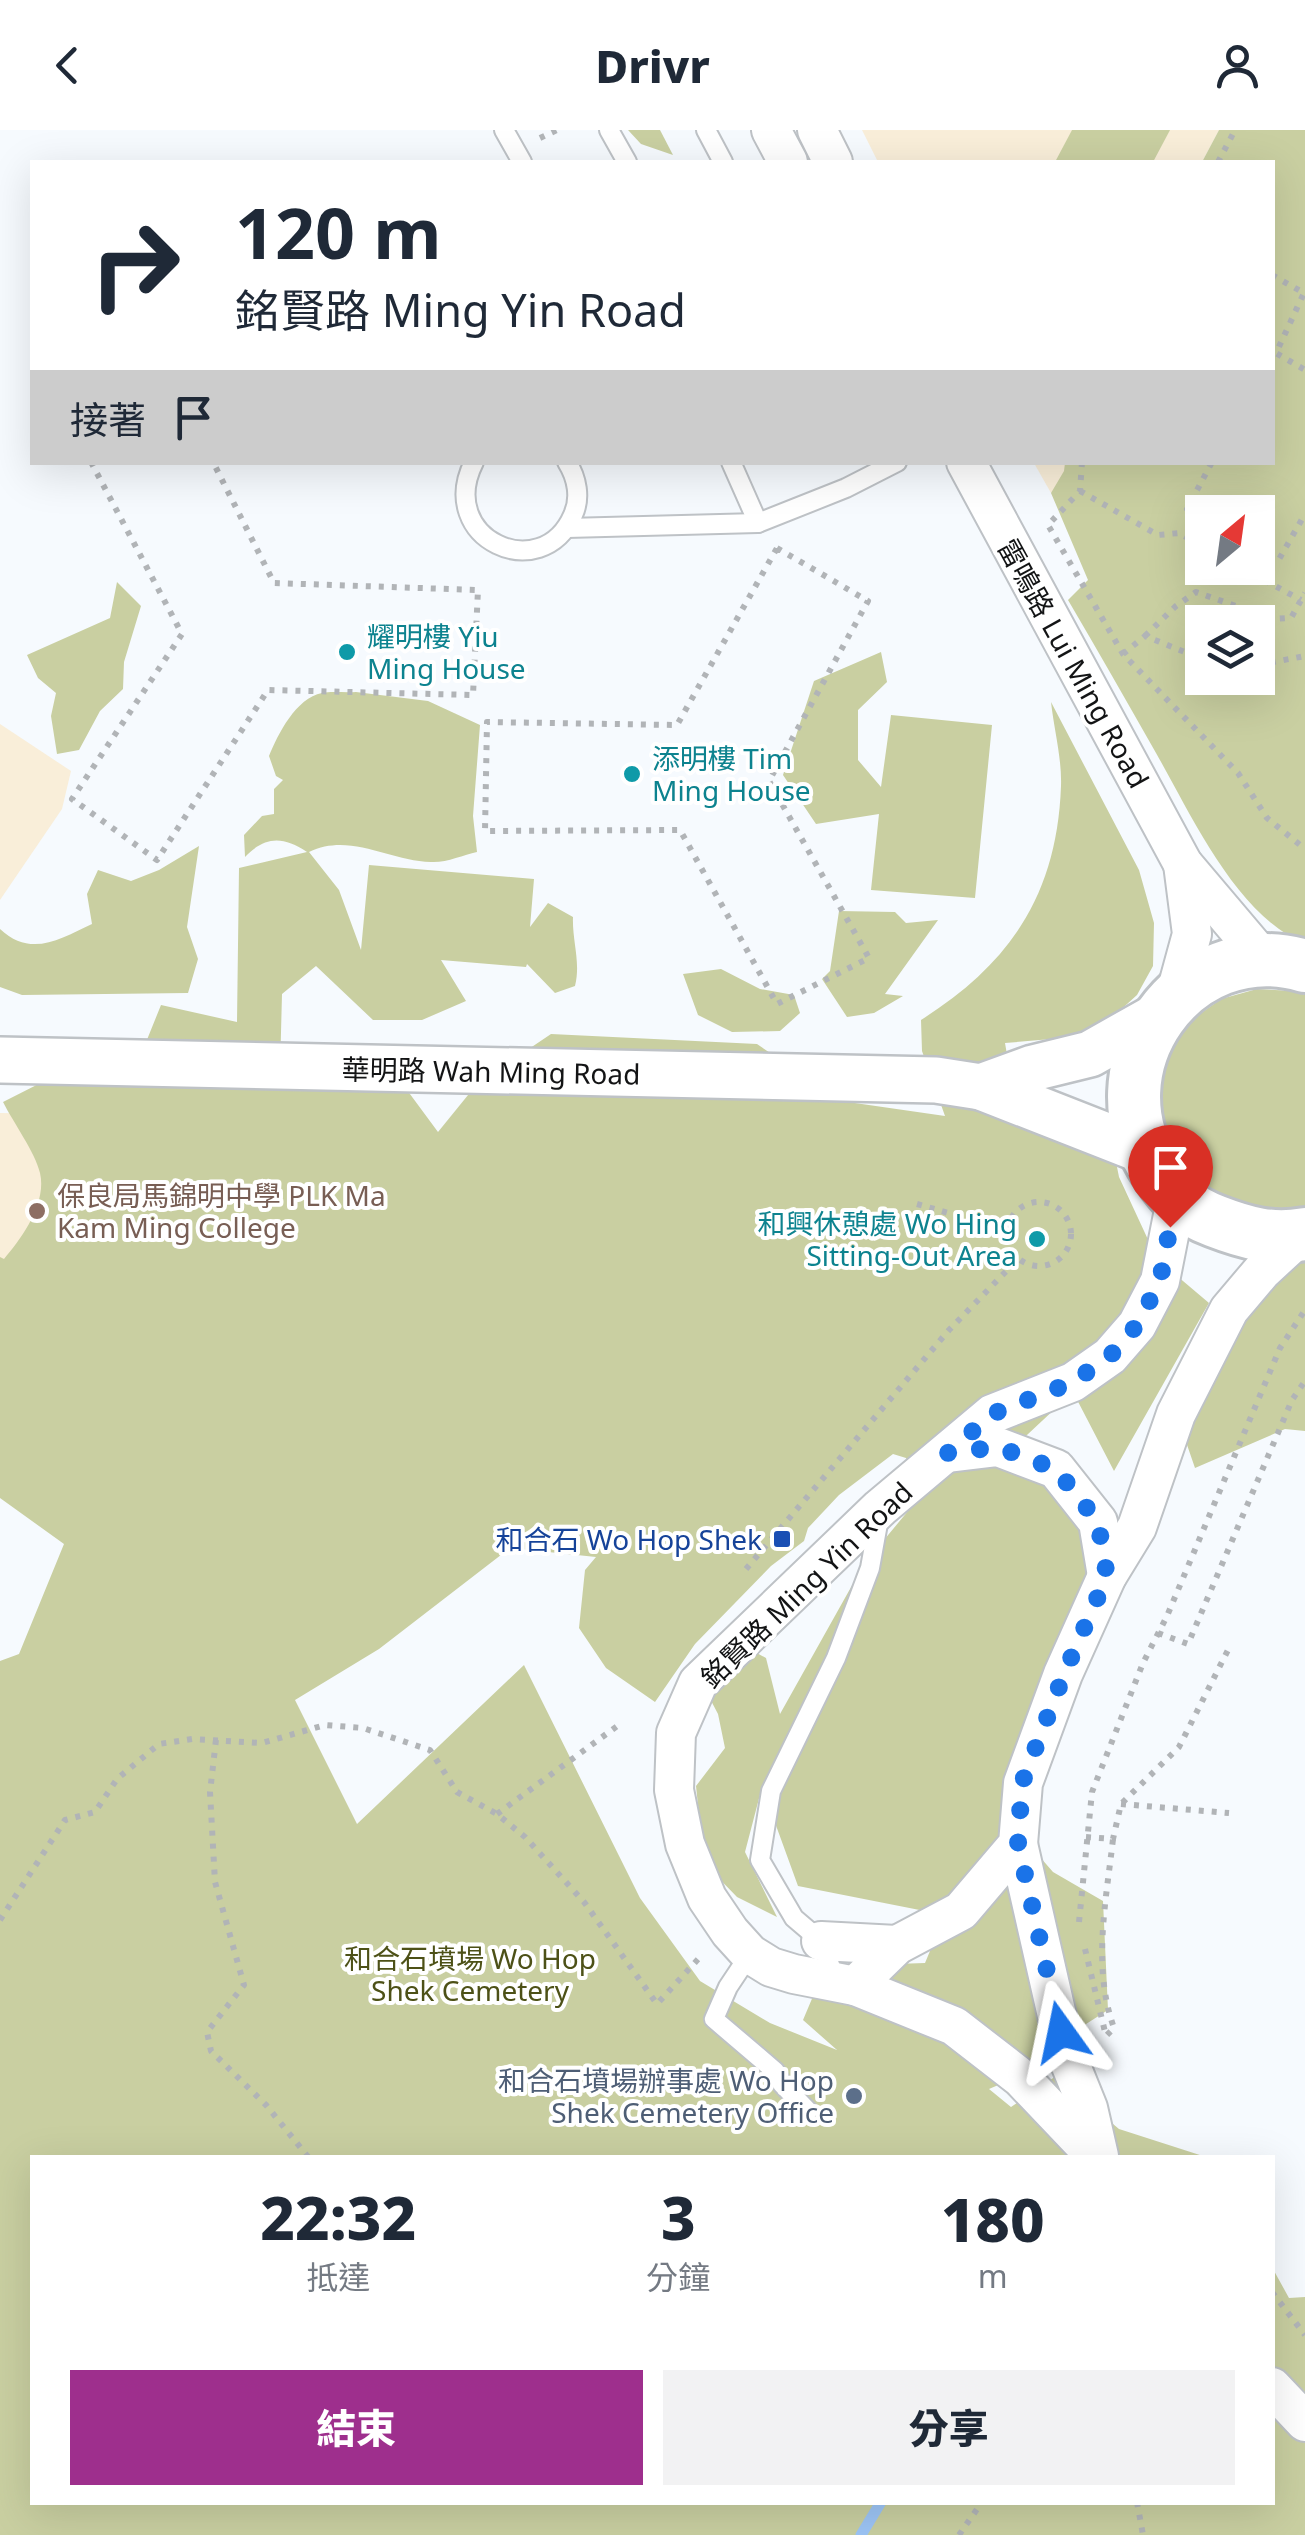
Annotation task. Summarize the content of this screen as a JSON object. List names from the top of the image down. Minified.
{"streets":{"street":["雷鳴路 Lui Ming Road","華明路 Wah Ming Road","銘賢路 Ming Yin Road"]},"parks":["和合石墳場 Wo Hop Shek Cemetery"],"places":{"other":["耀明樓 Yiu Ming House","添明樓 Tim Ming House","保良局馬錦明中學 PLK Ma Kam Ming College","和興休憩處 Wo Hing Sitting-Out Area","和合石墳場辦事處 Wo Hop Shek Cemetery Office"],"transit":["和合石 Wo Hop Shek"]},"north":"top right","page":{"header":"Drivr","turn":["120 m","銘賢路 Ming Yin Road"],"then":"接著","eta":["22:32","抵達","3","分鐘","180","m"],"buttons":["結束","分享"]}}
